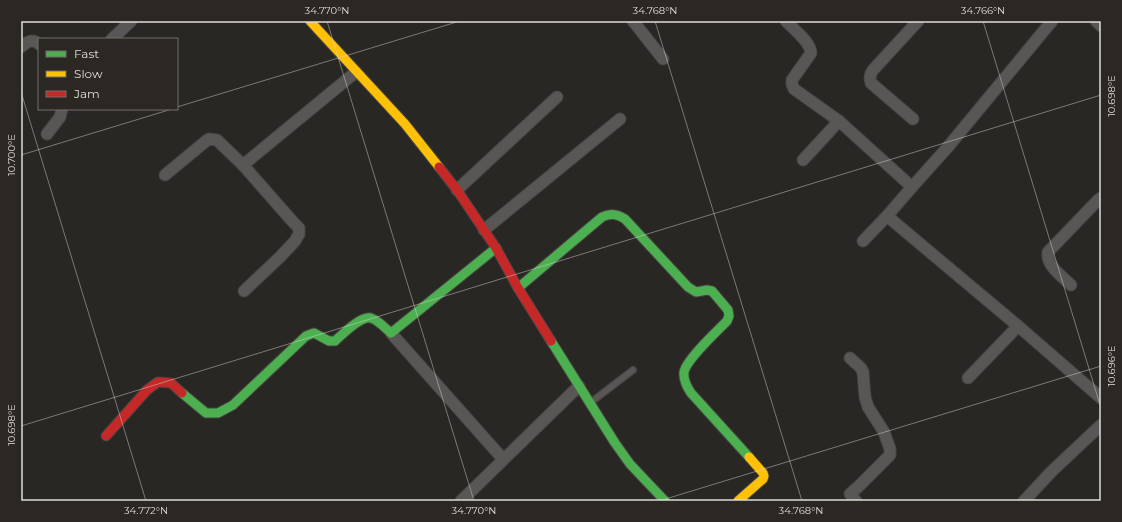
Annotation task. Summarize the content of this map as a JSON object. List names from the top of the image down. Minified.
{"legend":["Fast","Slow","Jam"],"coordinates":["34.770°N","34.768°N","34.766°N","10.698°E","10.700°E","10.696°E","34.772°N"]}
